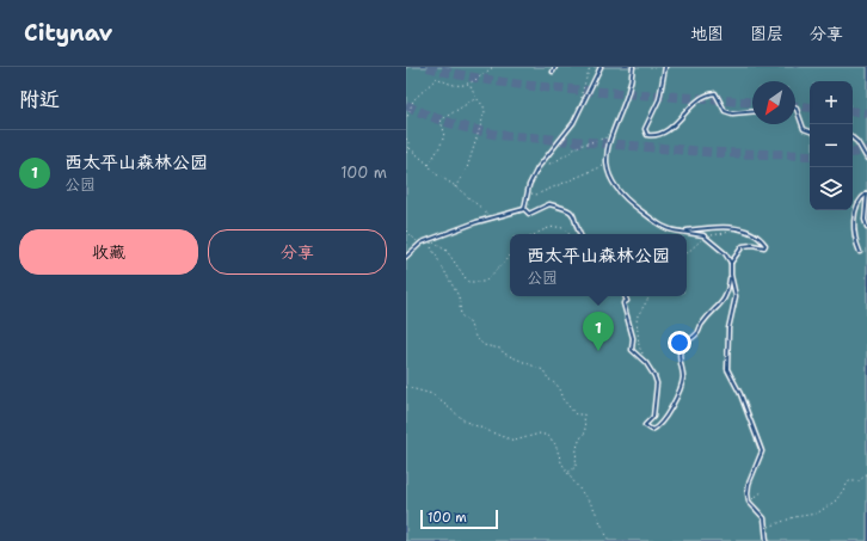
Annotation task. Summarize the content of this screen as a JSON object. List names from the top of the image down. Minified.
{"scale_bar":"100 m","north":"bottom left","page":{"header":"Citynav","nav":["地图","图层","分享"],"heading":"附近","map_buttons":["+","−"],"list":[{"mark":"1","name":"西太平山森林公园","note":"公园","value":"100 m"}],"buttons":["收藏","分享"],"popup":["西太平山森林公园","公园"],"pins":"1","scale":"100 m"}}
